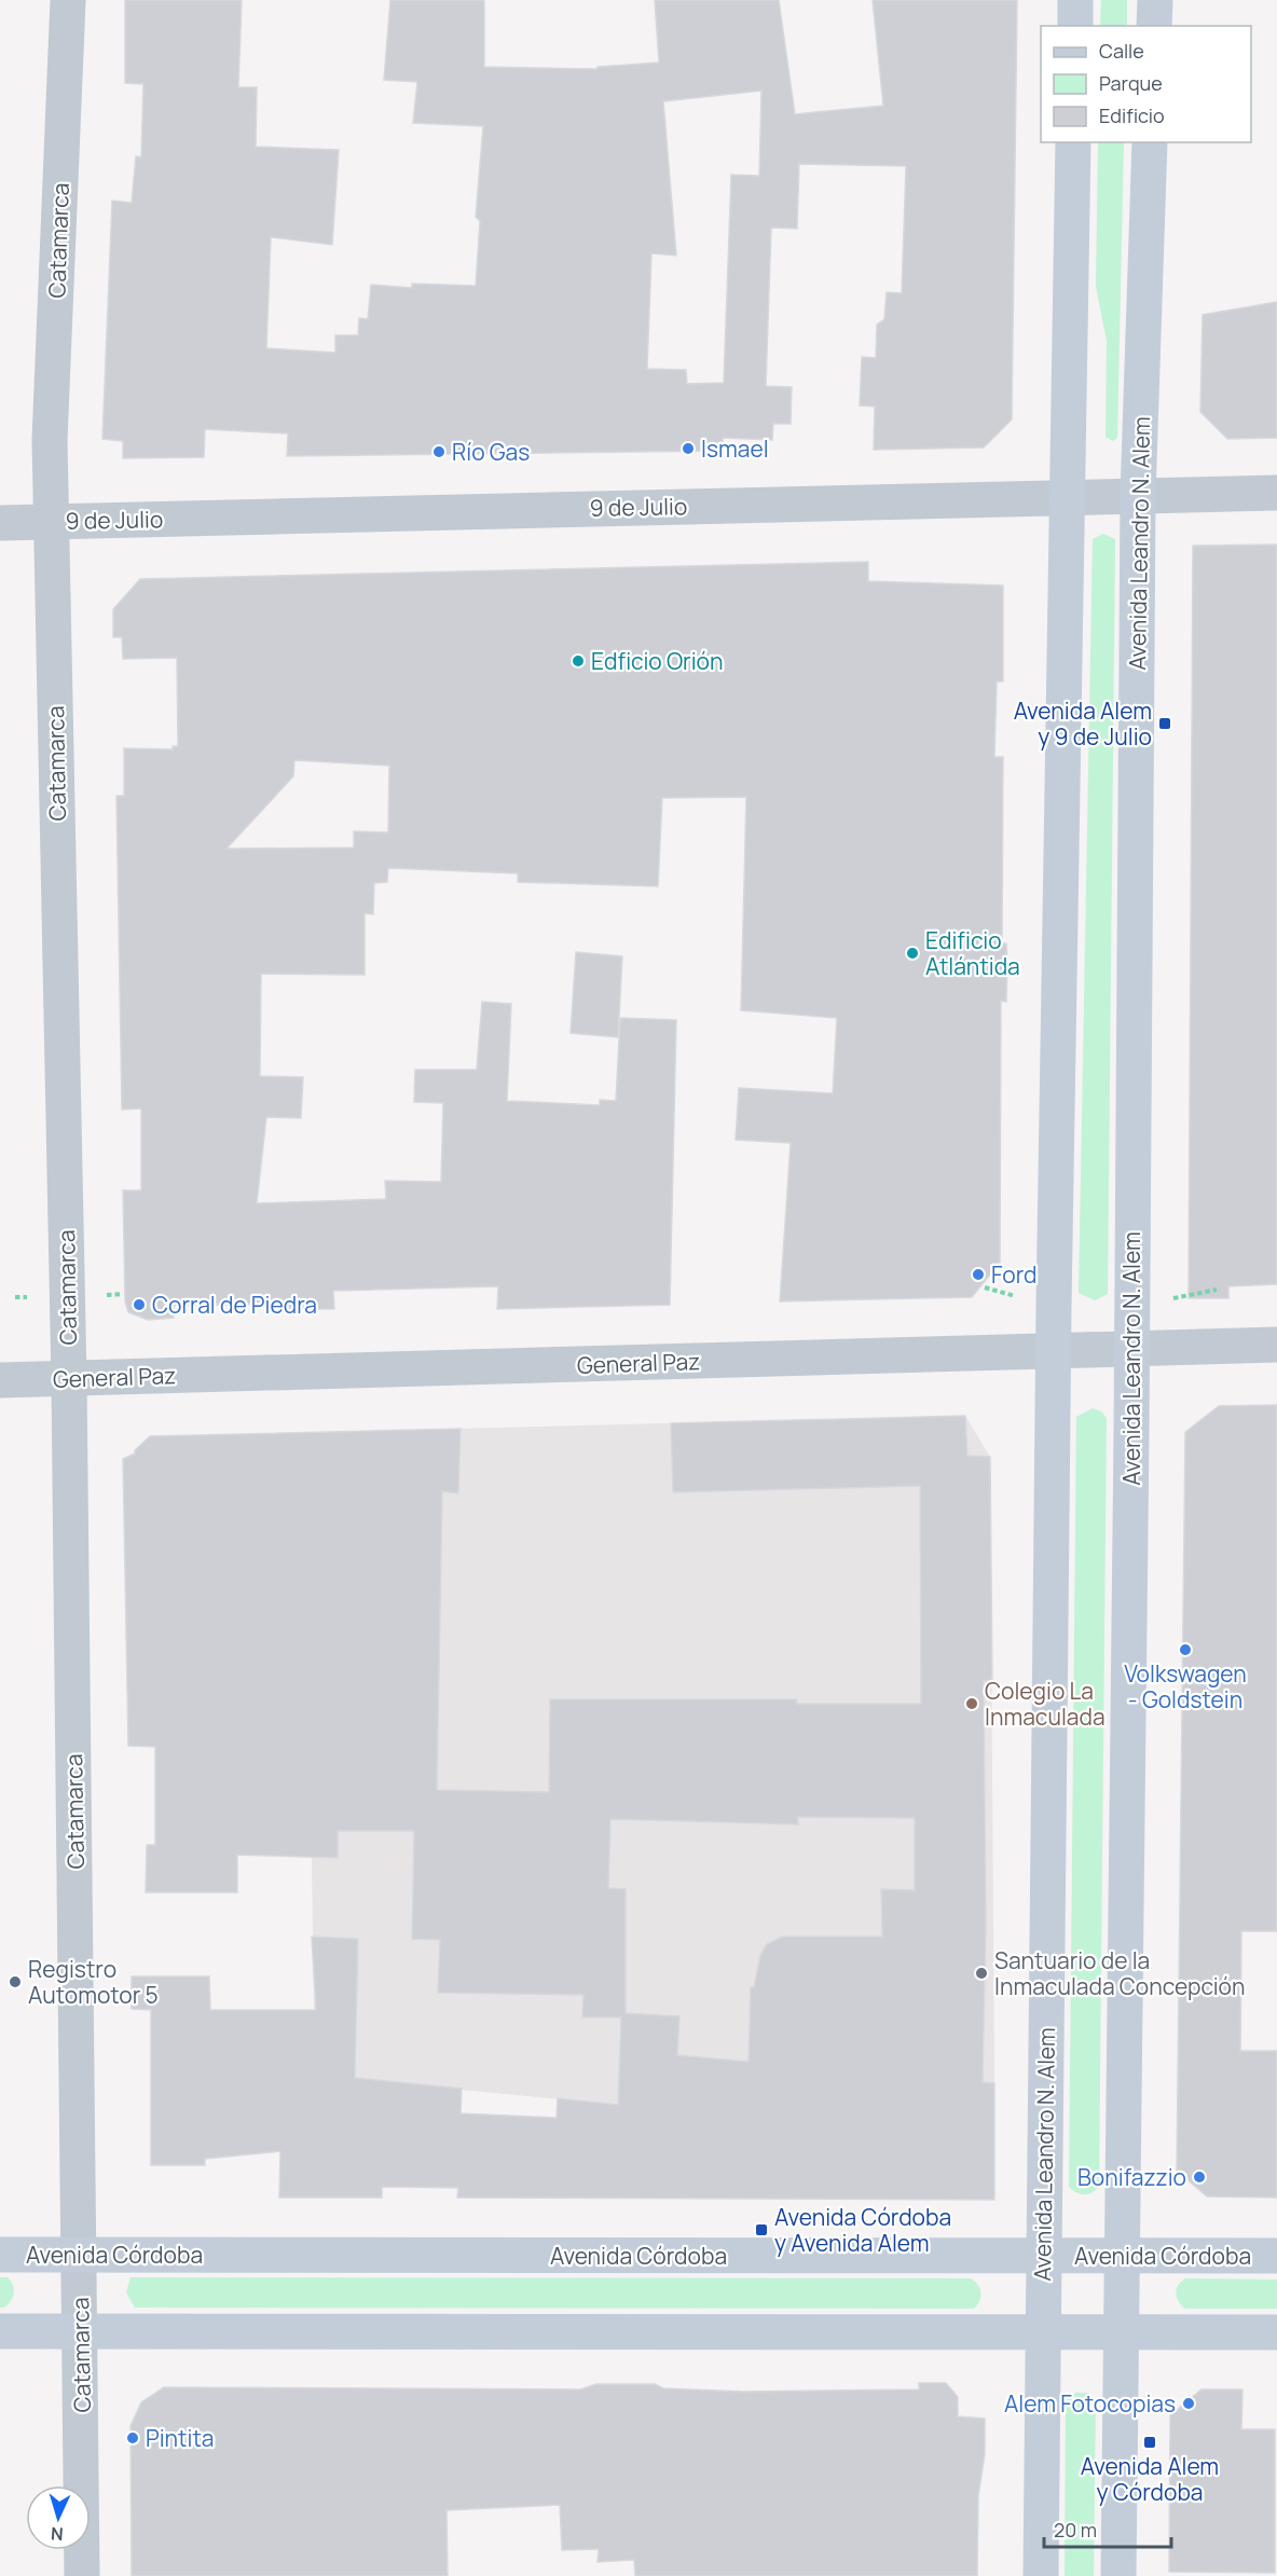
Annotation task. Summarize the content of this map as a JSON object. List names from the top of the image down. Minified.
{"streets":{"street":["Catamarca","9 de Julio","Avenida Leandro N. Alem","General Paz","Avenida Córdoba"]},"crossings":[["Catamarca","9 de Julio"],["Catamarca","General Paz"],["Catamarca","Avenida Córdoba"],["9 de Julio","Avenida Leandro N. Alem"],["Avenida Leandro N. Alem","General Paz"],["Avenida Leandro N. Alem","Avenida Córdoba"]],"places":{"other":["Ismael","Río Gas","Edficio Orión","Edificio Atlántida","Ford","Corral de Piedra","Volkswagen - Goldstein","Colegio La Inmaculada","Santuario de la Inmaculada Concepción","Registro Automotor 5","Bonifazzio","Alem Fotocopias","Pintita"],"transit":["Avenida Alem y 9 de Julio","Avenida Córdoba y Avenida Alem","Avenida Alem y Córdoba"]},"legend":["Calle","Parque","Edificio"],"scale_bar":"20 m","north":"bottom"}
